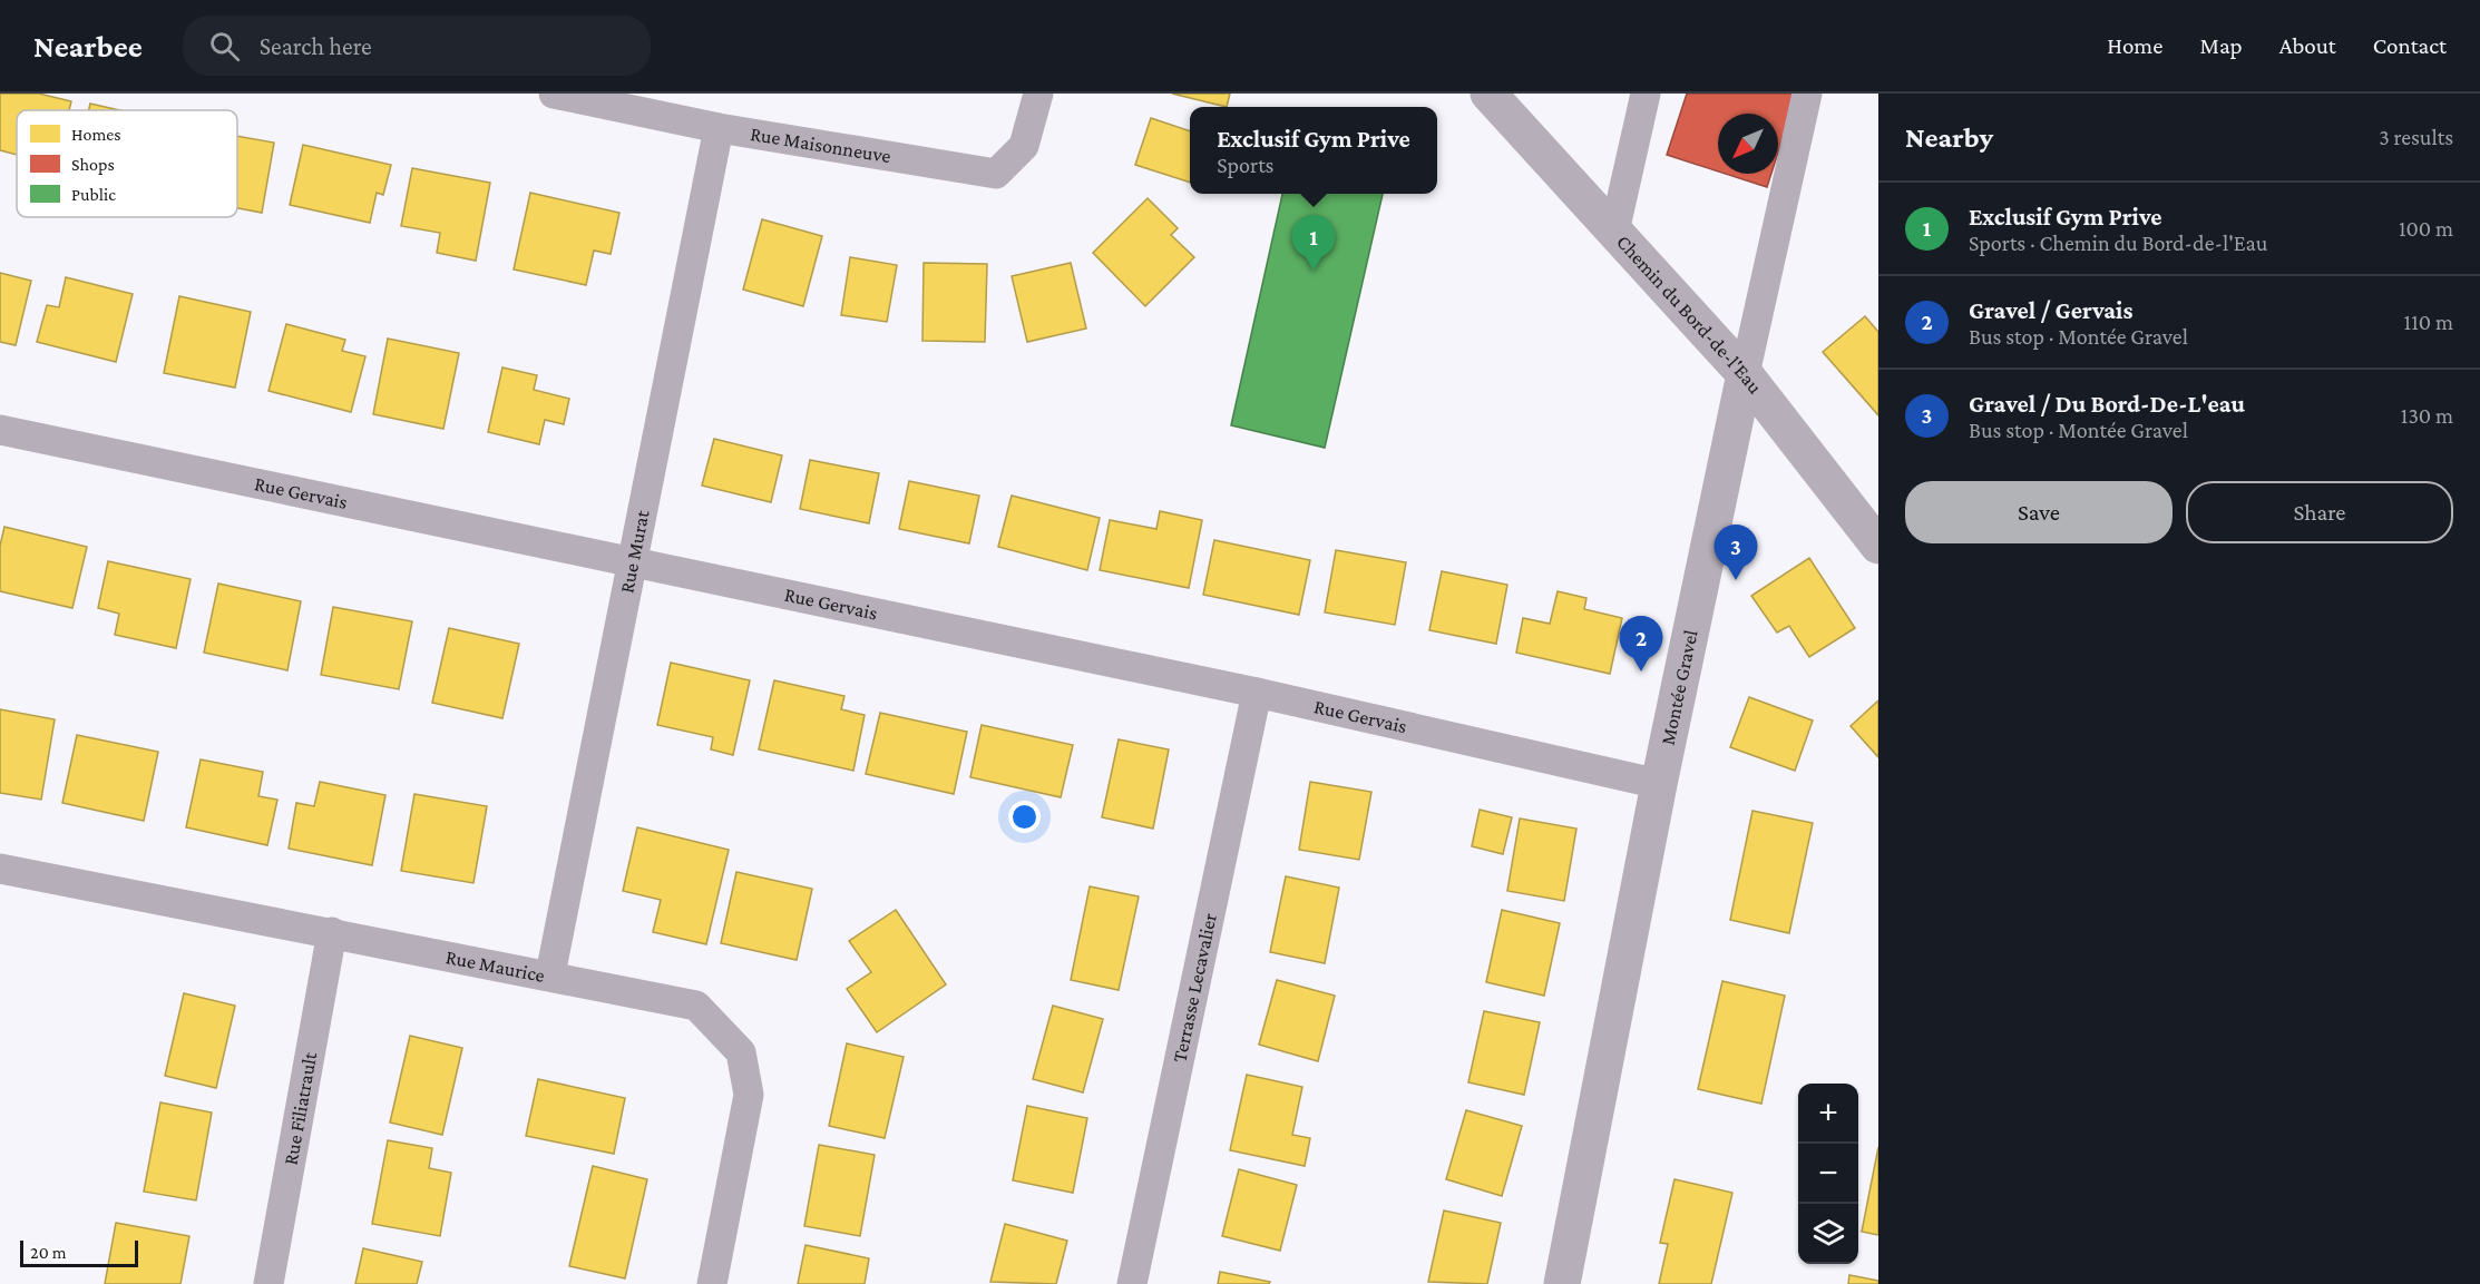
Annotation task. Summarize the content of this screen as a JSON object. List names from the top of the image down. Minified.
{"streets":{"street":["Rue Maisonneuve","Chemin du Bord-de-l'Eau","Rue Gervais","Rue Murat","Montée Gravel","Rue Maurice","Terrasse Lecavalier","Rue Filiatrault"]},"crossings":[["Rue Maisonneuve","Rue Murat"],["Chemin du Bord-de-l'Eau","Montée Gravel"],["Rue Gervais","Rue Murat"],["Rue Gervais","Montée Gravel"],["Rue Gervais","Terrasse Lecavalier"],["Rue Murat","Rue Maurice"],["Rue Maurice","Rue Filiatrault"]],"legend":["Homes","Shops","Public"],"scale_bar":"20 m","north":"bottom left","page":{"header":"Nearbee","search":"Search here","nav":["Home","Map","About","Contact"],"heading":["Nearby","3 results"],"popup":["Exclusif Gym Prive","Sports"],"list":[{"mark":"1","name":"Exclusif Gym Prive","note":"Sports · Chemin du Bord-de-l'Eau","value":"100 m"},{"mark":"2","name":"Gravel / Gervais","note":"Bus stop · Montée Gravel","value":"110 m"},{"mark":"3","name":"Gravel / Du Bord-De-L'eau","note":"Bus stop · Montée Gravel","value":"130 m"}],"pins":["1","3","2"],"buttons":["Save","Share"],"map_buttons":["+","−"],"scale":"20 m"}}
